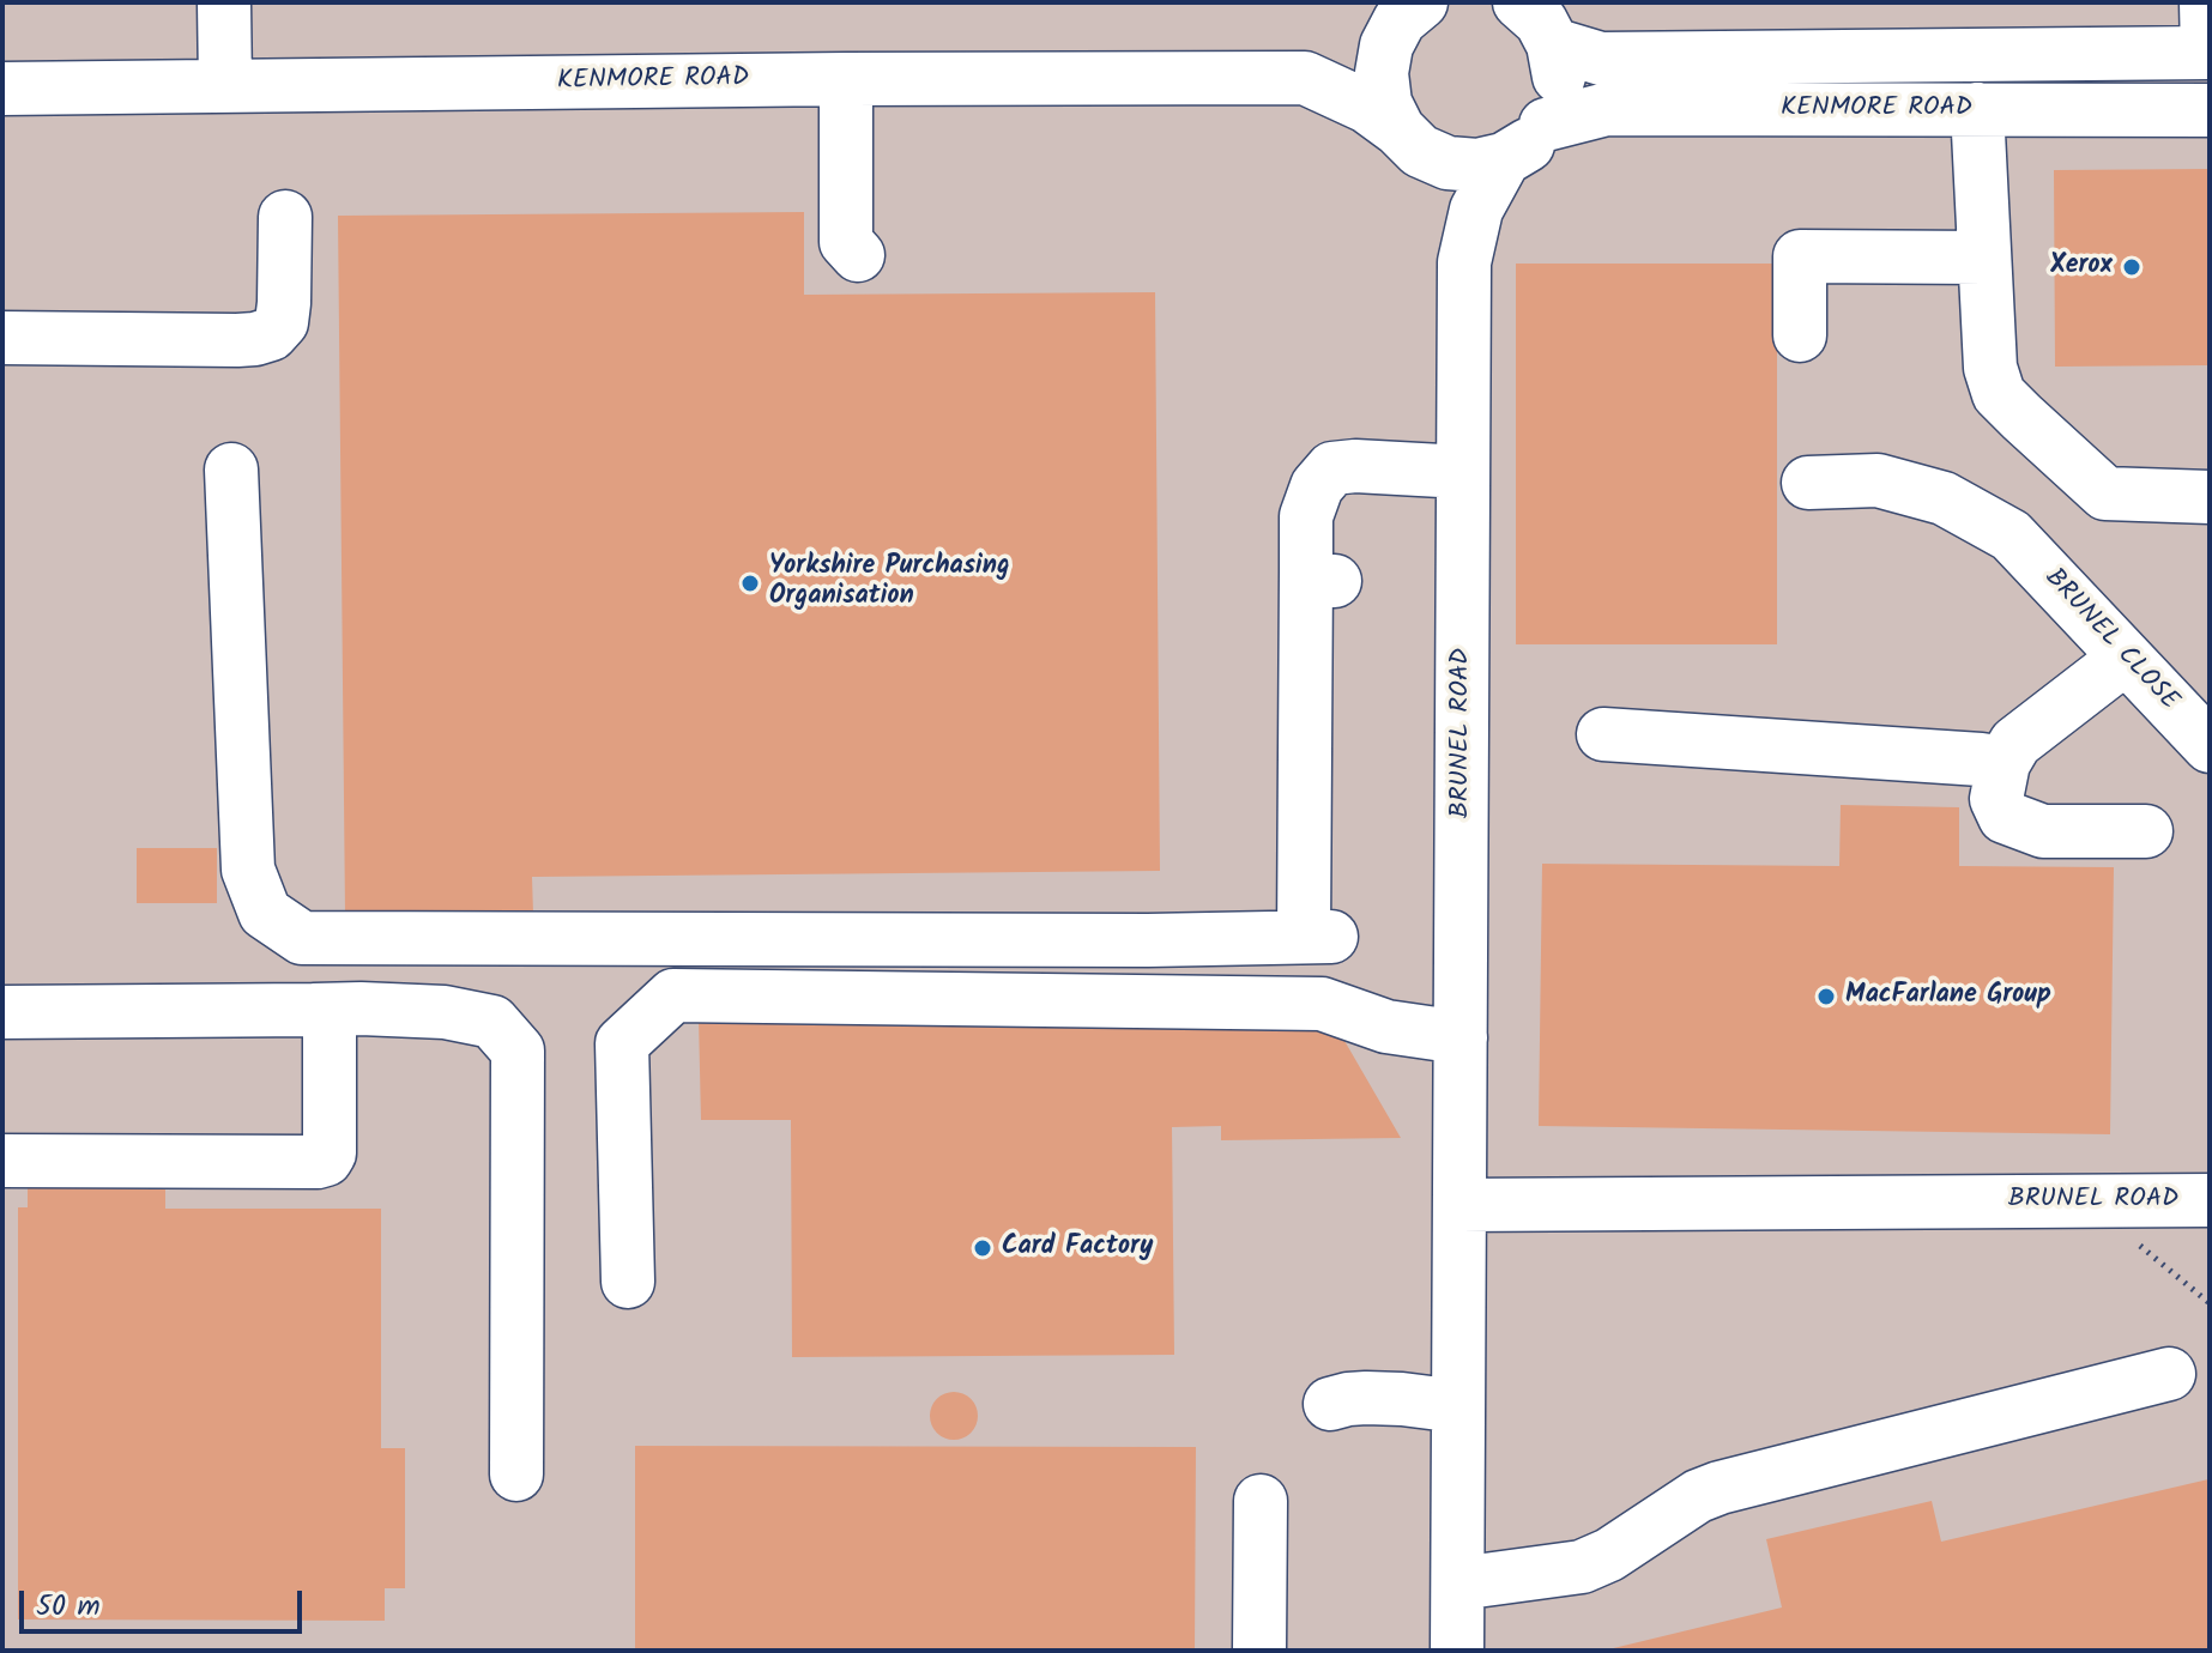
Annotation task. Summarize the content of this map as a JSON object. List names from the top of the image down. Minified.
{"streets":{"street":["KENMORE ROAD","BRUNEL CLOSE","BRUNEL ROAD"]},"crossings":[["KENMORE ROAD","BRUNEL ROAD"]],"places":["Xerox","Yorkshire Purchasing Organisation","MacFarlane Group","Card Factory"],"scale_bar":"50 m"}
